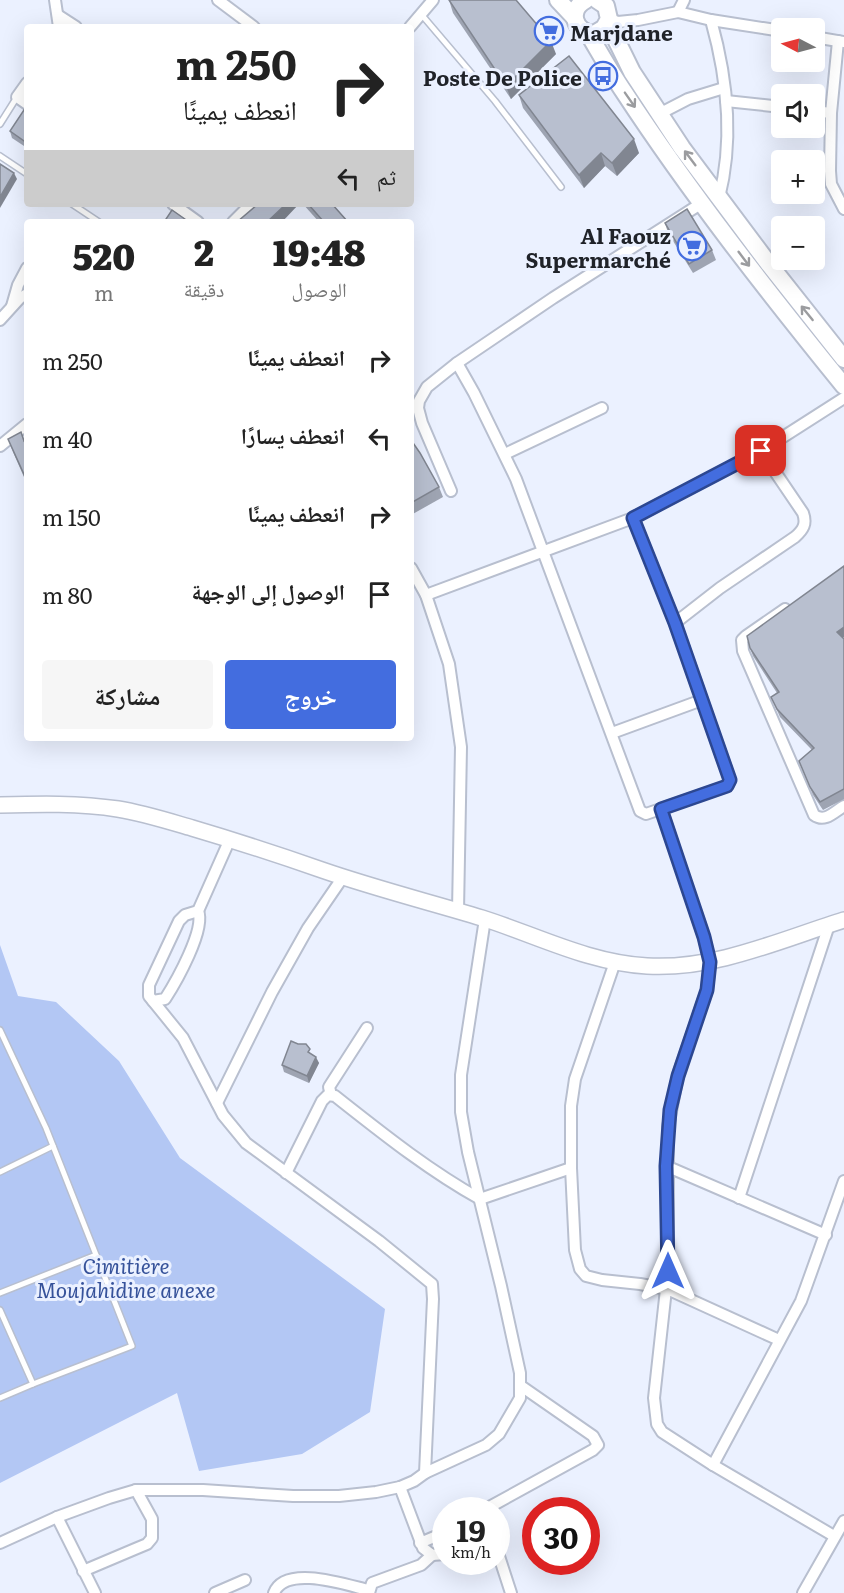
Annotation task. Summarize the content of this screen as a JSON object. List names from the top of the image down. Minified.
{"parks":["Cimitière Moujahidine anexe"],"places":{"supermarket":["Marjdane","Al Faouz Supermarché"],"bus stop":["Poste De Police"]},"north":"left","page":{"map_buttons":["+","−"],"turn":["250 m","انعطف يمينًا"],"then":"ثم","eta":["19:48","الوصول","2","دقيقة","520","m"],"list":[{"name":"انعطف يمينًا","value":"250 m"},{"name":"انعطف يسارًا","value":"40 m"},{"name":"انعطف يمينًا","value":"150 m"},{"name":"الوصول إلى الوجهة","value":"80 m"}],"buttons":["خروج","مشاركة"],"speed":"19 km/h","limit":"30"}}
